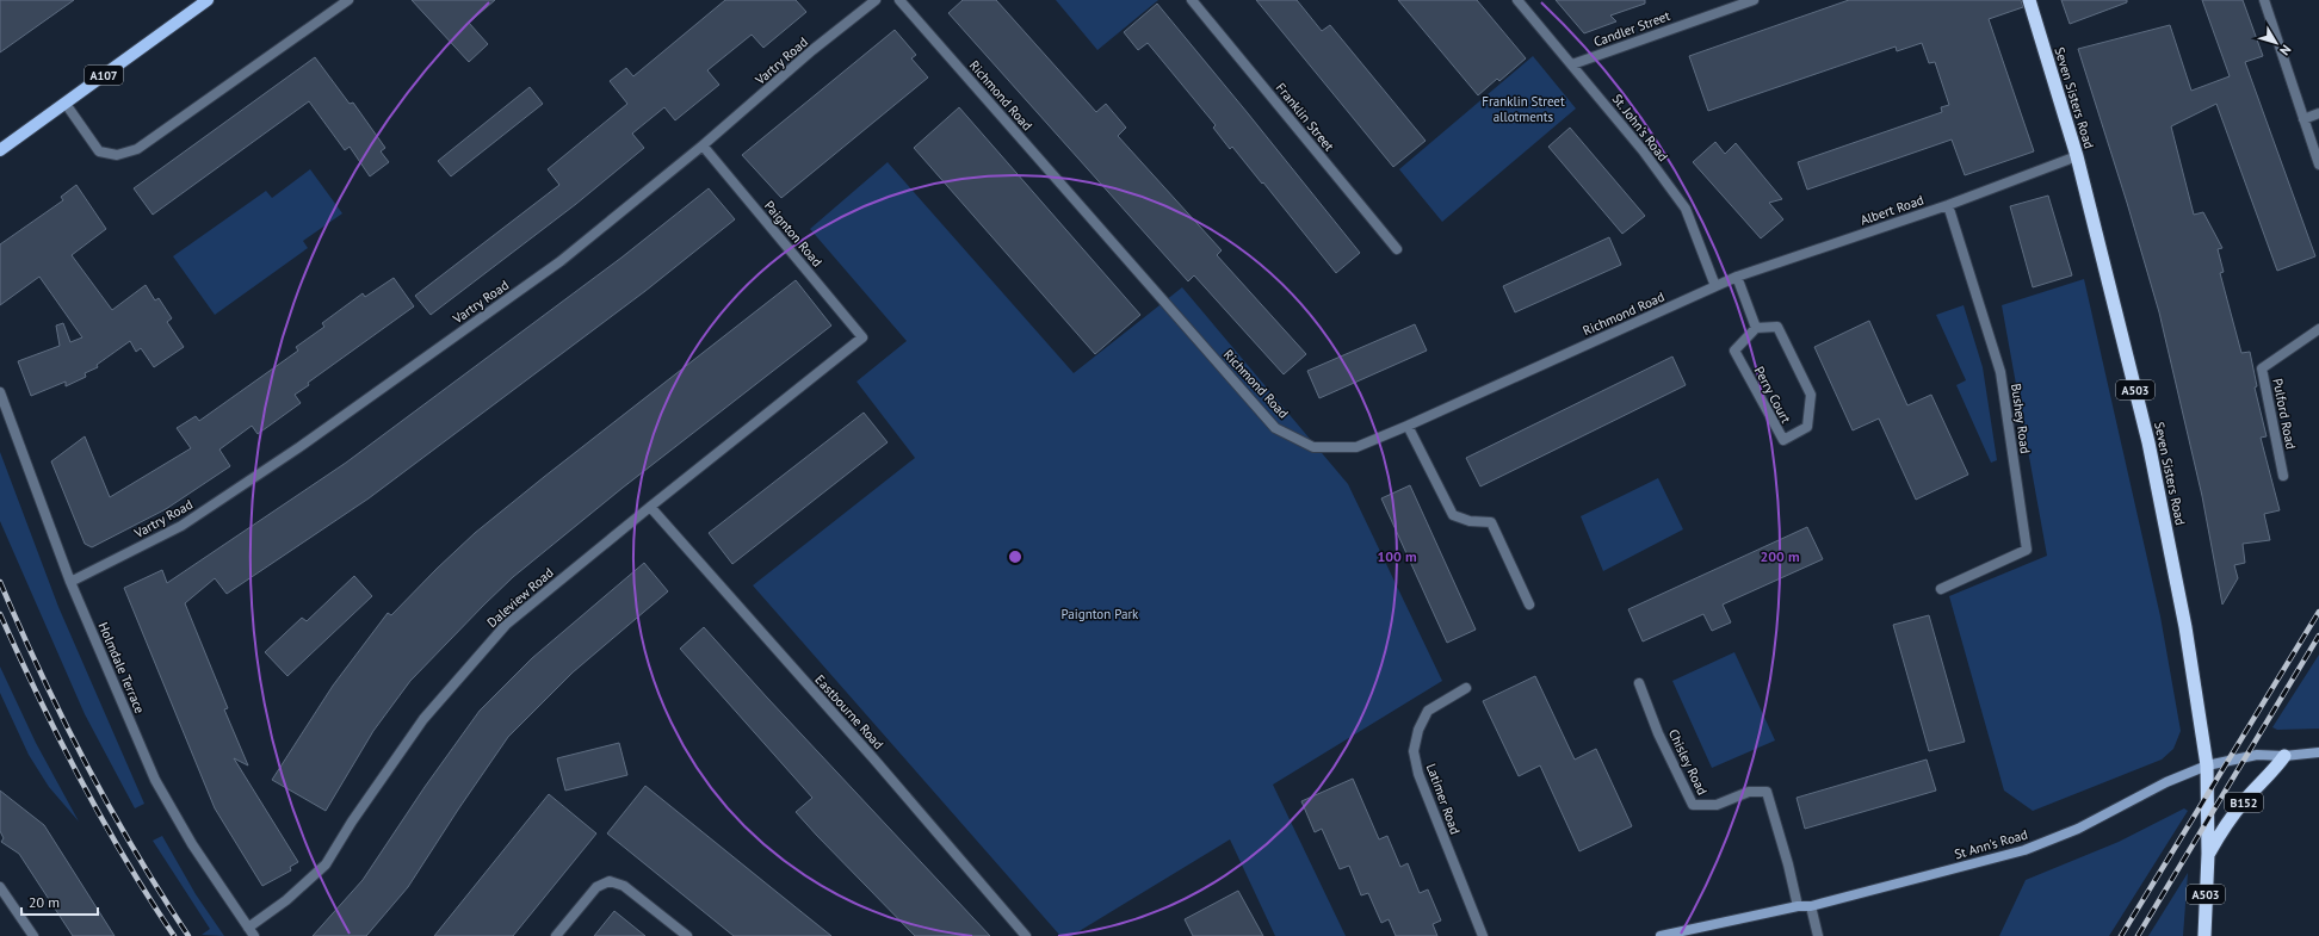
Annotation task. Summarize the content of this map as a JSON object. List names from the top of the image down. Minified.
{"streets":{"highway":["Seven Sisters Road","A503","B152"],"main road":["A107","St Ann's Road"],"street":["Candler Street","Vartry Road","Richmond Road","Franklin Street","St. John's Road","Albert Road","Paignton Road","Perry Court","Pulford Road","Bushey Road","Daleview Road","Holmdale Terrace","Eastbourne Road","Chisley Road","Latimer Road"]},"crossings":[["Candler Street","St. John's Road"],["Vartry Road","Paignton Road"],["Vartry Road","Holmdale Terrace"],["Richmond Road","St. John's Road"],["Richmond Road","Albert Road"],["Seven Sisters Road","Albert Road"],["Seven Sisters Road","B152"],["Seven Sisters Road","St Ann's Road"],["St. John's Road","Albert Road"],["Albert Road","Bushey Road"],["Paignton Road","Daleview Road"],["Daleview Road","Holmdale Terrace"],["Daleview Road","Eastbourne Road"],["Chisley Road","St Ann's Road"],["B152","St Ann's Road"]],"parks":["Franklin Street allotments","Paignton Park"],"scale_bar":"20 m","north":"bottom right","rings":["100 m","200 m"]}
